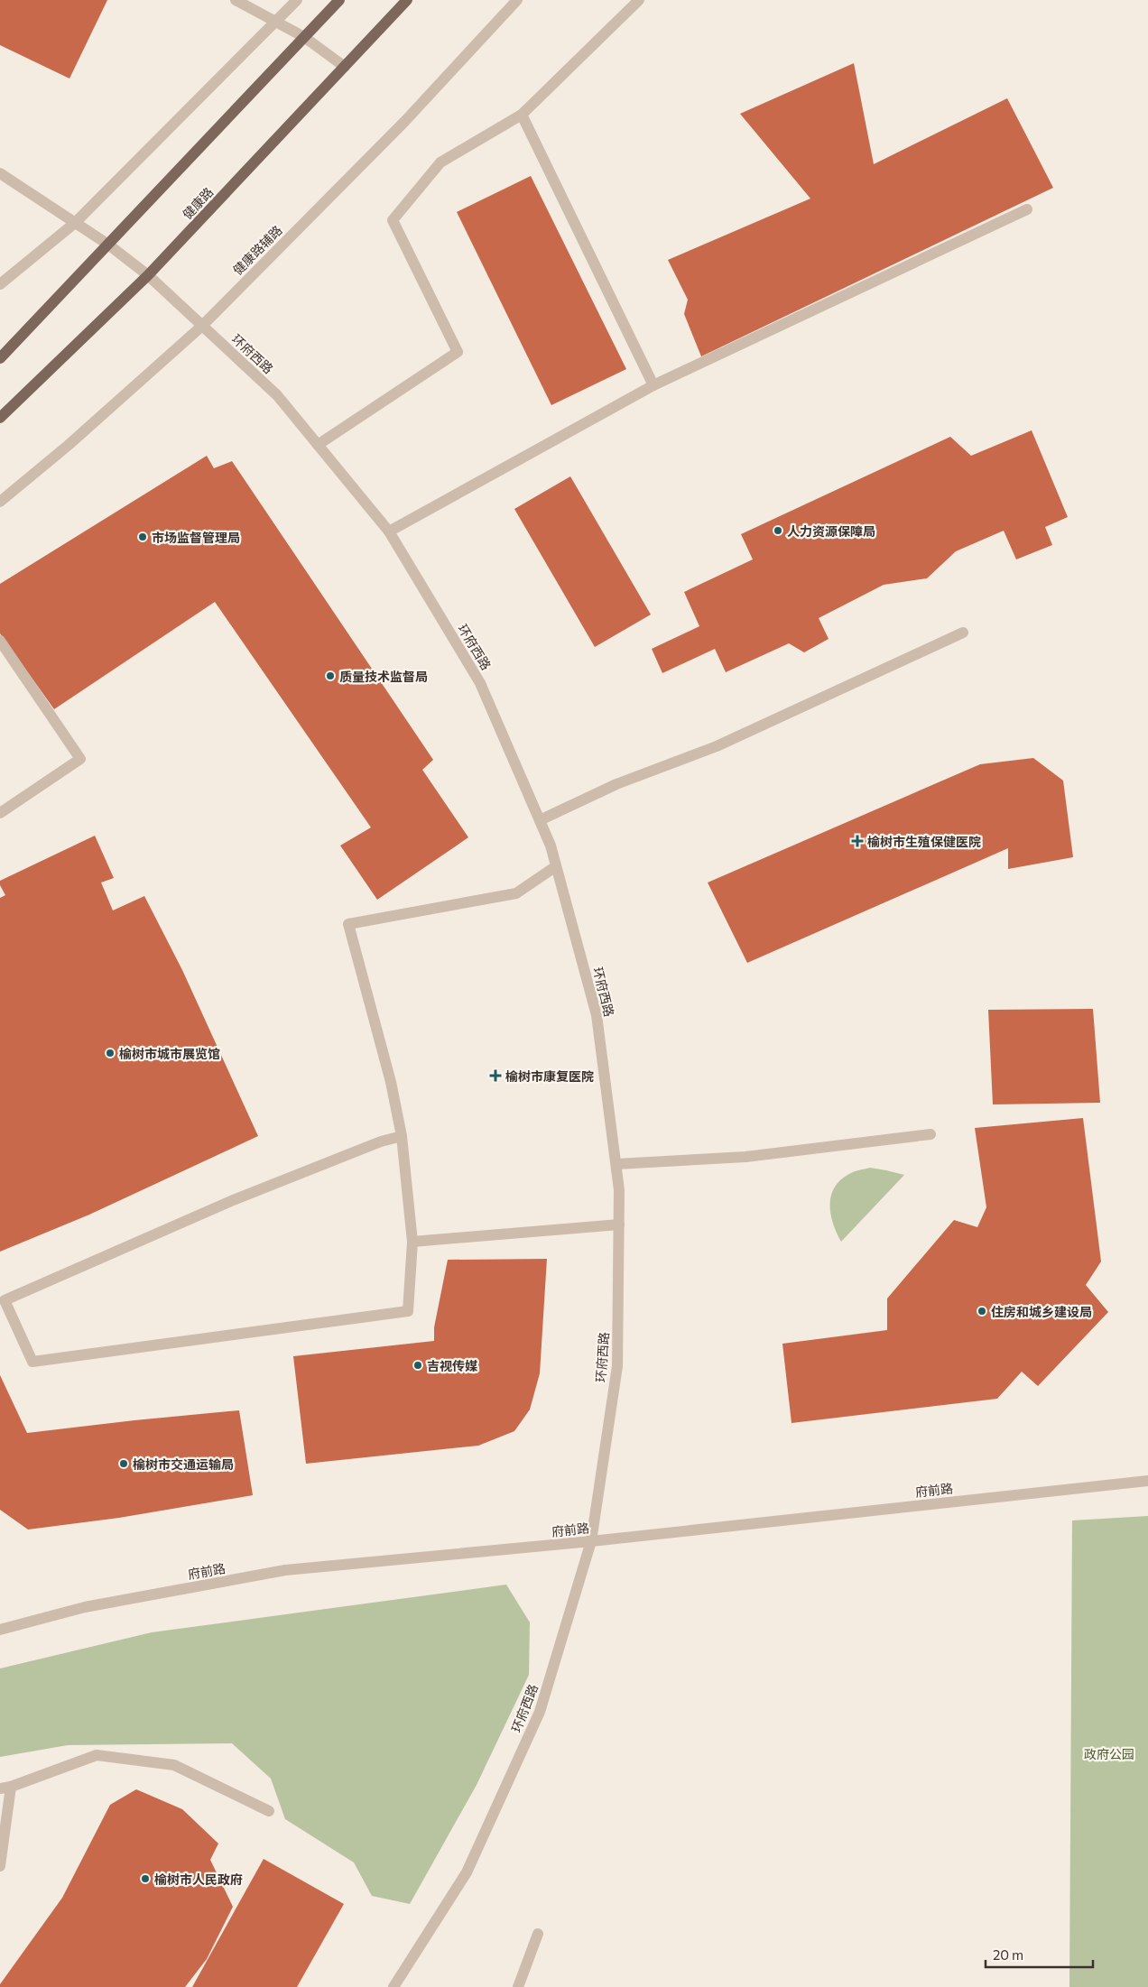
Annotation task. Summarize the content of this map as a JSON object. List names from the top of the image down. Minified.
{"streets":{"main road":["健康路"],"street":["健康路辅路","环府西路","府前路"]},"crossings":[["健康路","环府西路"],["健康路辅路","环府西路"],["环府西路","府前路"]],"parks":["政府公园"],"places":{"other":["人力资源保障局","市场监督管理局","质量技术监督局","榆树市城市展览馆","住房和城乡建设局","吉视传媒","榆树市交通运输局","榆树市人民政府"],"health":["榆树市生殖保健医院","榆树市康复医院"]},"scale_bar":"20 m"}
